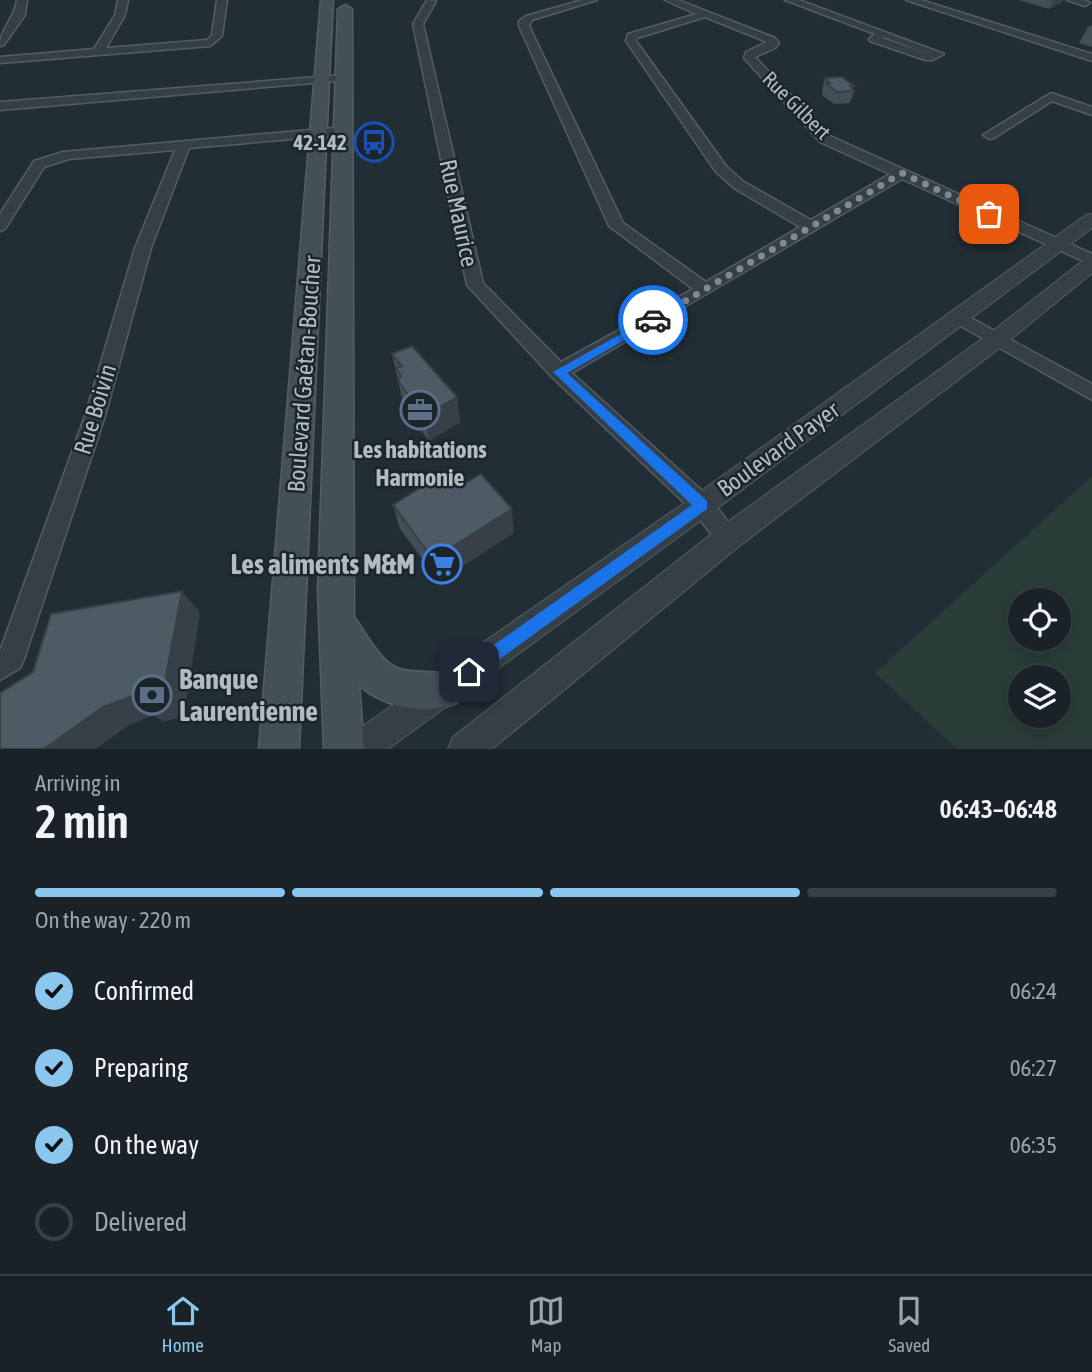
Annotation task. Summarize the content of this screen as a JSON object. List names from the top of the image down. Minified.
{"streets":{"main road":["Boulevard Gaétan-Boucher"],"street":["Rue Gilbert","Rue Maurice","Rue Boivin","Boulevard Payer"]},"crossings":[["Rue Gilbert","Boulevard Payer"],["Rue Maurice","Boulevard Payer"]],"places":{"bus stop":["42-142"],"office":["Les habitations Harmonie"],"supermarket":["Les aliments M&M"],"bank":["Banque Laurentienne"]},"page":{"heading":["2 min","Arriving in","06:43–06:48"],"bar":"On the way · 220 m","list":[["Confirmed","06:24"],["Preparing","06:27"],["On the way","06:35"],"Delivered"],"tabs":["Home","Map","Saved"]}}
